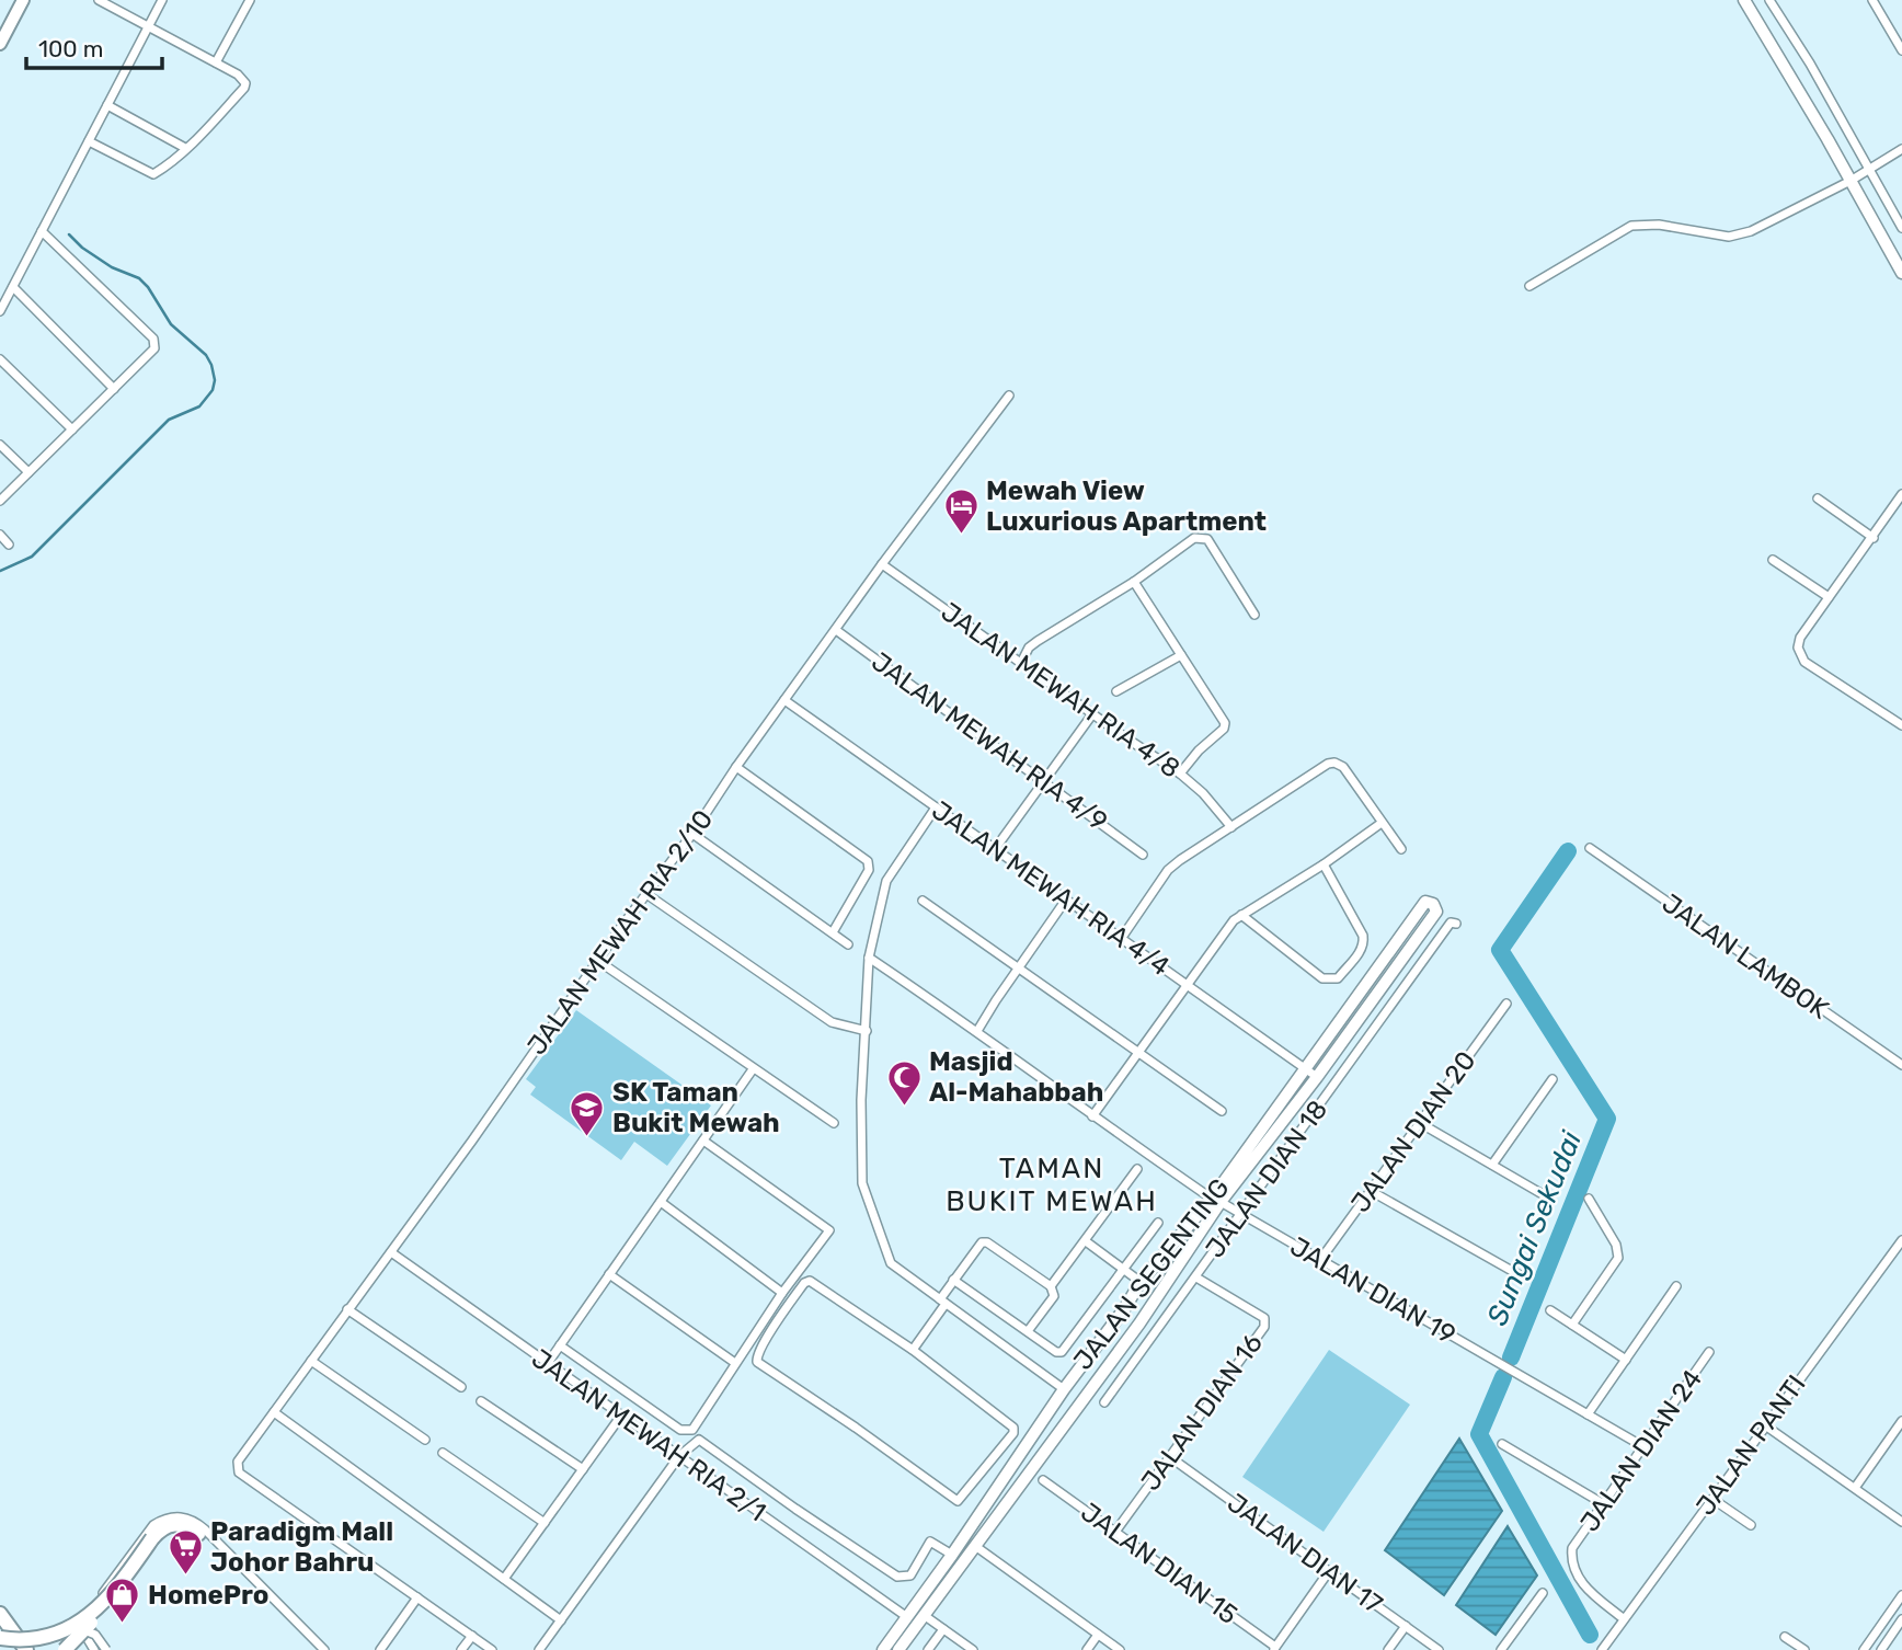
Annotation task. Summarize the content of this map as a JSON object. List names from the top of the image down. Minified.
{"streets":{"street":["JALAN MEWAH RIA 4/8","JALAN MEWAH RIA 4/9","JALAN MEWAH RIA 4/4","JALAN MEWAH RIA 2/10","JALAN LAMBOK","JALAN DIAN 20","JALAN DIAN 18","JALAN SEGENTING","JALAN DIAN 19","JALAN DIAN 16","JALAN MEWAH RIA 2/1","JALAN PANTI","JALAN DIAN 24","JALAN DIAN 17","JALAN DIAN 15"]},"crossings":[["JALAN MEWAH RIA 4/8","JALAN MEWAH RIA 2/10"],["JALAN MEWAH RIA 4/9","JALAN MEWAH RIA 2/10"],["JALAN MEWAH RIA 4/4","JALAN MEWAH RIA 2/10"],["JALAN MEWAH RIA 4/4","JALAN SEGENTING"],["JALAN MEWAH RIA 2/10","JALAN MEWAH RIA 2/1"],["JALAN DIAN 20","JALAN DIAN 19"],["JALAN DIAN 18","JALAN DIAN 19"],["JALAN DIAN 18","JALAN DIAN 16"],["JALAN SEGENTING","JALAN DIAN 19"],["JALAN SEGENTING","JALAN MEWAH RIA 2/1"],["JALAN DIAN 19","JALAN DIAN 24"],["JALAN DIAN 16","JALAN DIAN 17"],["JALAN DIAN 16","JALAN DIAN 15"],["JALAN PANTI","JALAN DIAN 24"]],"districts":["TAMAN BUKIT MEWAH"],"water":["Sungai Sekudai"],"places":{"hotel":["Mewah View Luxurious Apartment"],"mosque":["Masjid Al-Mahabbah"],"school or university":["SK Taman Bukit Mewah"],"supermarket":["Paradigm Mall Johor Bahru"],"shop":["HomePro"]},"scale_bar":"100 m"}
